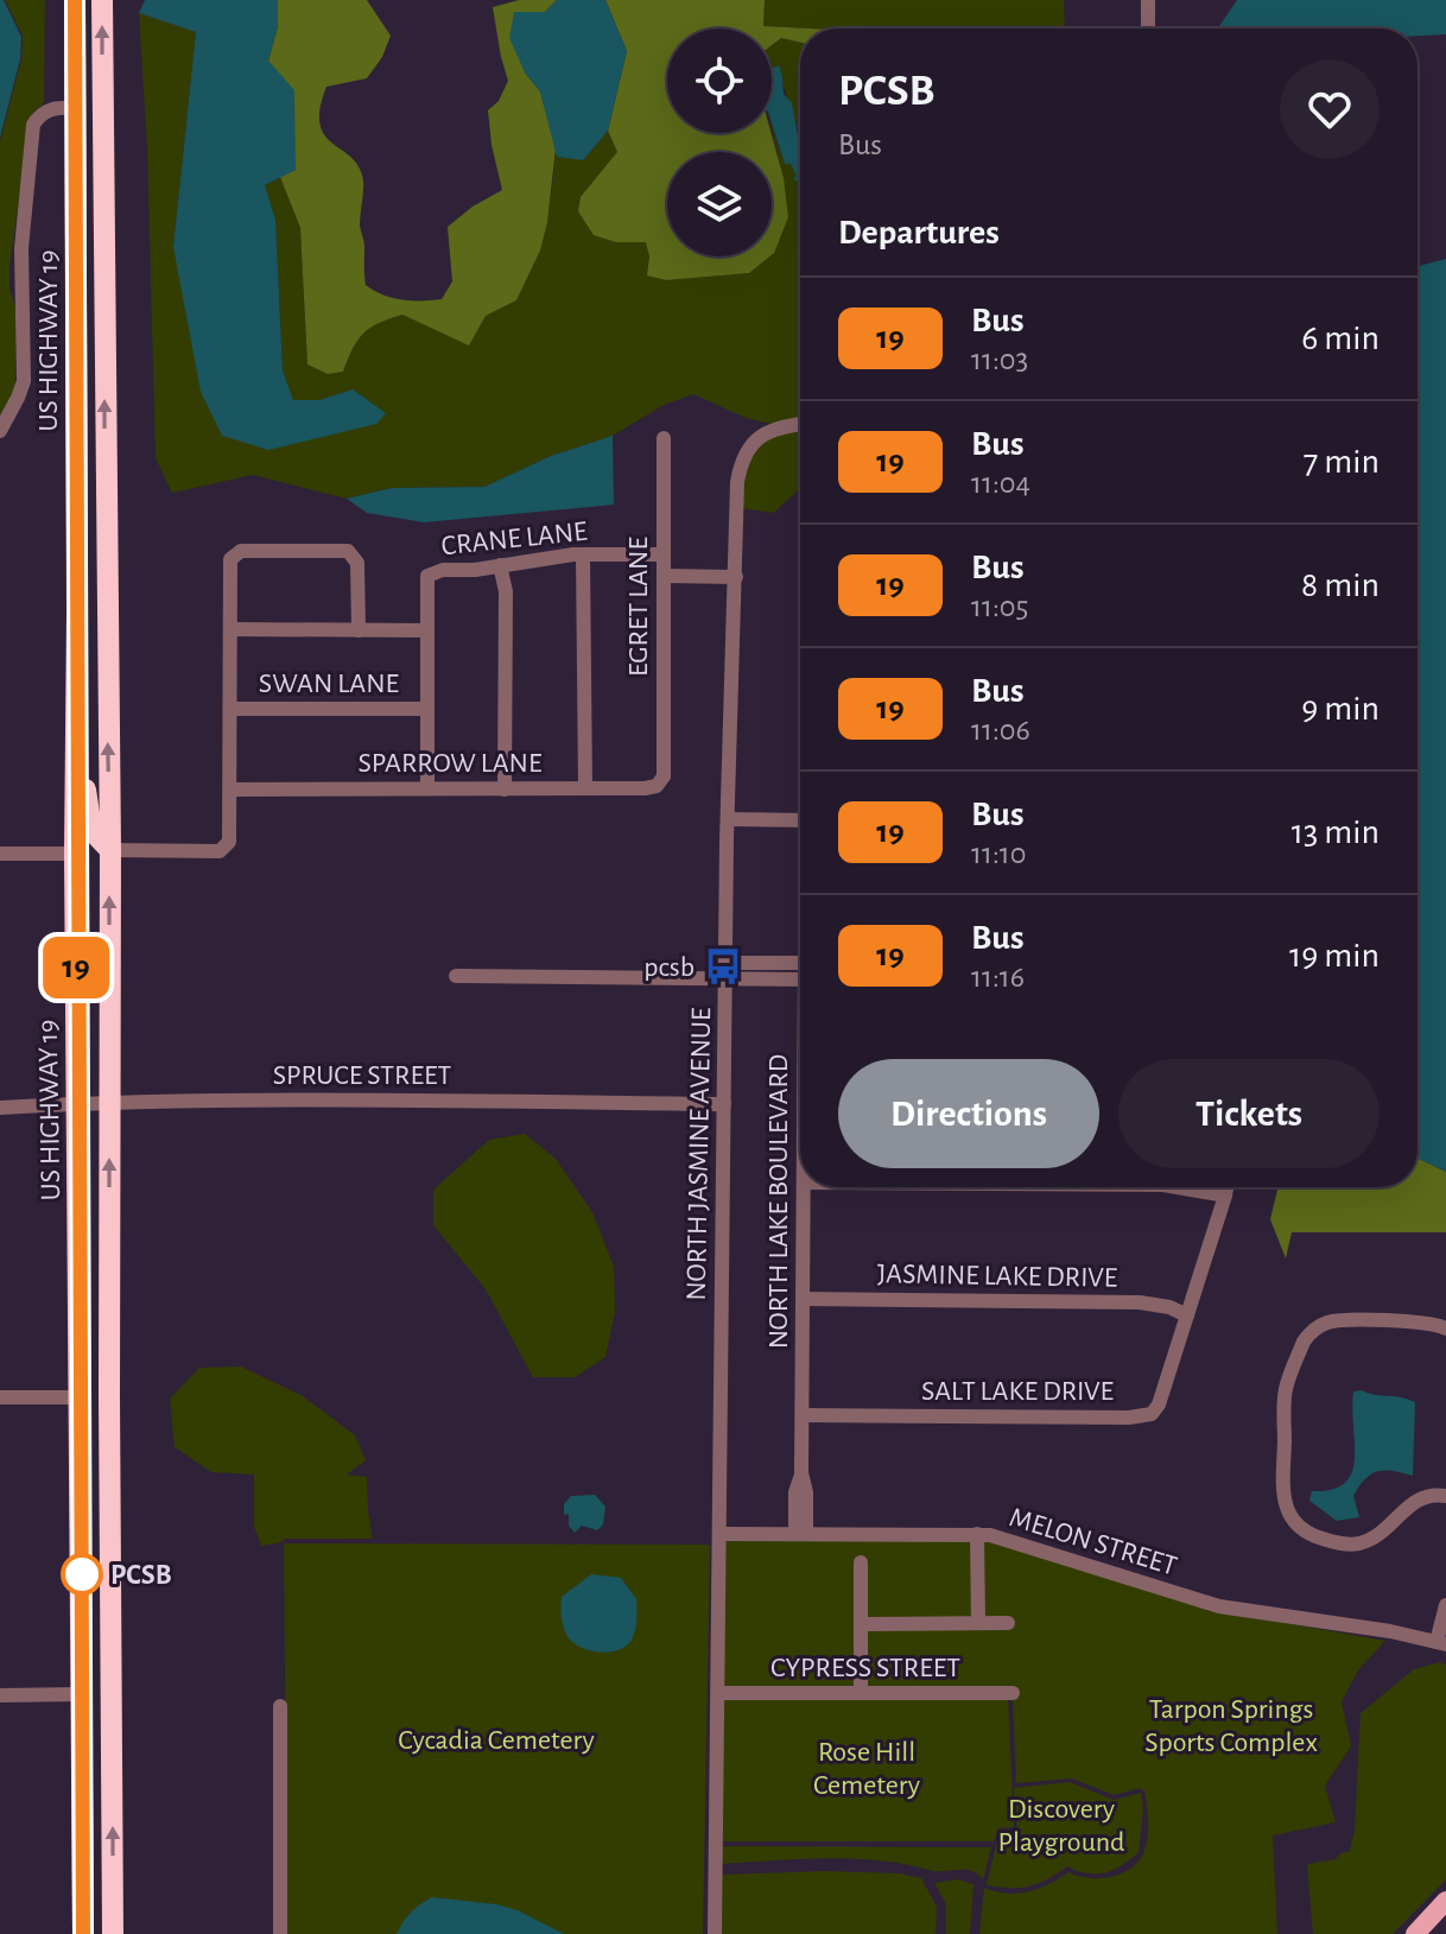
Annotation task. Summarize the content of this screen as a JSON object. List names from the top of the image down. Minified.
{"streets":{"highway":["US HIGHWAY 19"],"street":["CRANE LANE","EGRET LANE","SWAN LANE","SPARROW LANE","SPRUCE STREET","NORTH JASMINE AVENUE","NORTH LAKE BOULEVARD","JASMINE LAKE DRIVE","SALT LAKE DRIVE","MELON STREET","CYPRESS STREET"]},"crossings":[["US HIGHWAY 19","SPRUCE STREET"],["CRANE LANE","EGRET LANE"],["EGRET LANE","SPARROW LANE"],["SPRUCE STREET","NORTH JASMINE AVENUE"],["NORTH JASMINE AVENUE","MELON STREET"],["NORTH JASMINE AVENUE","CYPRESS STREET"],["NORTH LAKE BOULEVARD","JASMINE LAKE DRIVE"],["NORTH LAKE BOULEVARD","SALT LAKE DRIVE"],["NORTH LAKE BOULEVARD","MELON STREET"],["JASMINE LAKE DRIVE","SALT LAKE DRIVE"]],"parks":["Tarpon Springs Sports Complex","Cycadia Cemetery","Rose Hill Cemetery","Discovery Playground"],"places":{"bus stop":["pcsb"],"other":["PCSB"]},"lines":["bus line 19"],"page":{"on_map":"19","heading":[["PCSB","Bus"],"Departures"],"list":[{"mark":"19","name":"Bus","note":"11:03","value":"6 min"},{"mark":"19","name":"Bus","note":"11:04","value":"7 min"},{"mark":"19","name":"Bus","note":"11:05","value":"8 min"},{"mark":"19","name":"Bus","note":"11:06","value":"9 min"},{"mark":"19","name":"Bus","note":"11:10","value":"13 min"},{"mark":"19","name":"Bus","note":"11:16","value":"19 min"}],"buttons":["Directions","Tickets"]}}
